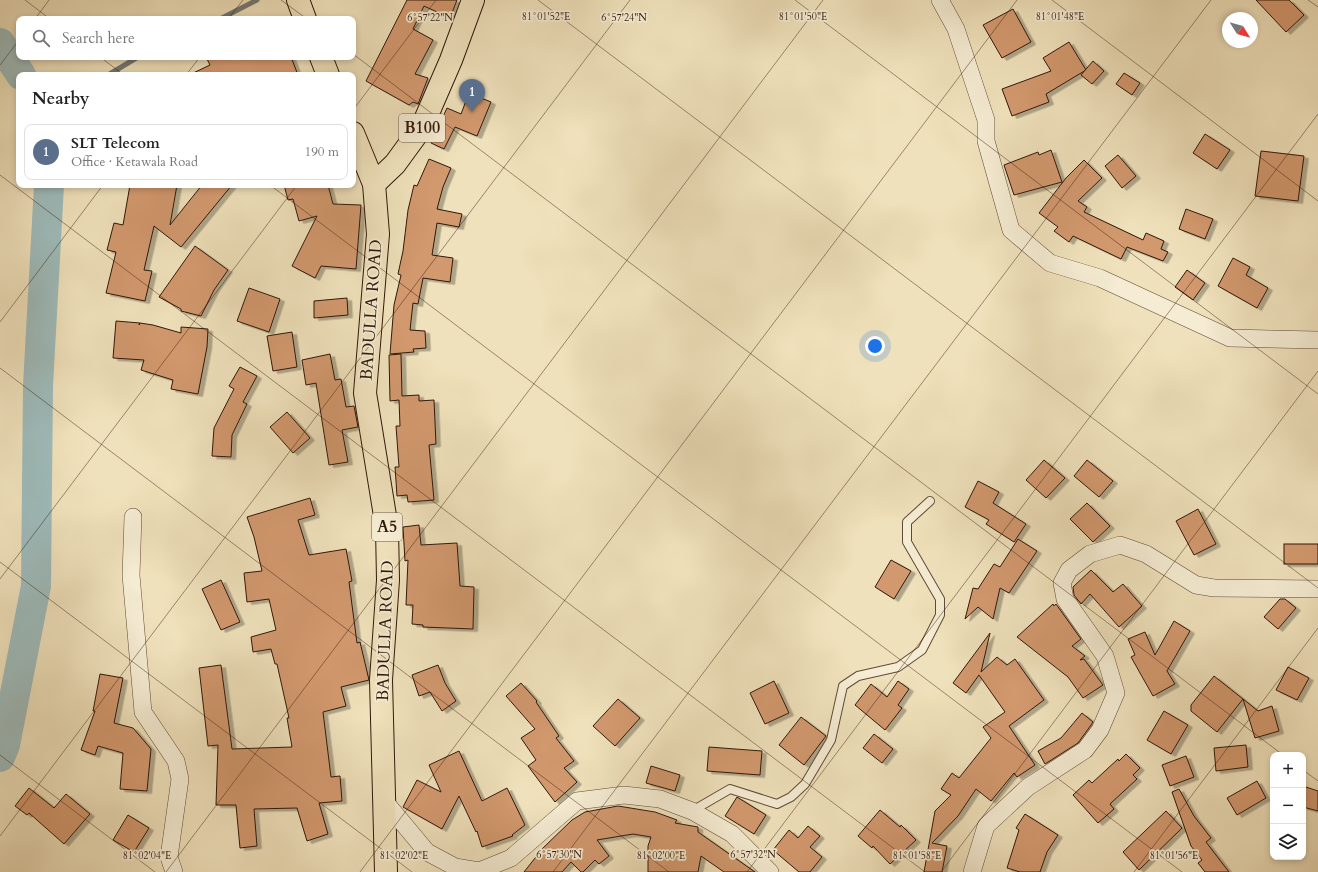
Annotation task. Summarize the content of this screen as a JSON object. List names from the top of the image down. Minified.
{"streets":{"main road":["B100","BADULLA ROAD","A5"]},"crossings":[["B100","BADULLA ROAD"]],"north":"bottom right","page":{"search":"Search here","heading":"Nearby","pins":"1","list":[{"mark":"1","name":"SLT Telecom","note":"Office · Ketawala Road","value":"190 m"}],"map_buttons":["+","−"]},"coordinates":["81°01'50\"E","81°01'48\"E","81°01'52\"E","6°57'22\"N","6°57'24\"N","6°57'30\"N","6°57'32\"N","81°02'04\"E","81°02'02\"E","81°02'00\"E","81°01'58\"E","81°01'56\"E"]}
